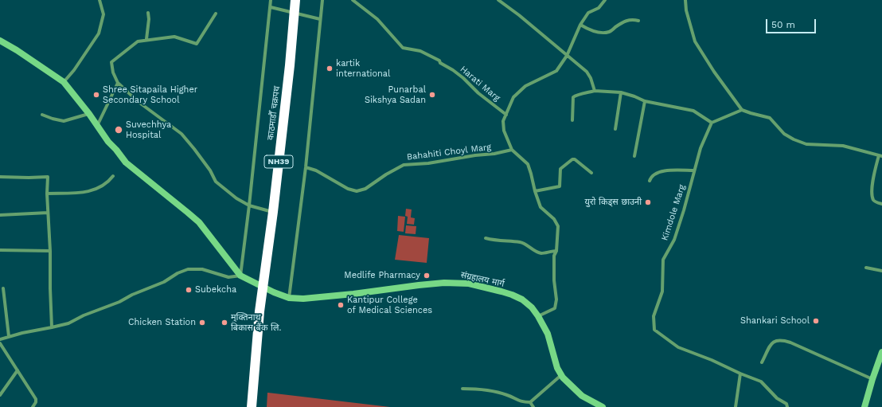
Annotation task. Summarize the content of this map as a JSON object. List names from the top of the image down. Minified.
{"streets":{"highway":["काठमाडाैँ चक्रपथ","NH39"],"main road":["संग्रहालय मार्ग"],"street":["Harati Marg","Bahahiti Choyl Marg","Kimdole Marg"]},"crossings":[["काठमाडाैँ चक्रपथ","NH39"],["काठमाडाैँ चक्रपथ","संग्रहालय मार्ग"]],"places":["kartik international","Shree Sitapaila Higher Secondary School","Punarbal Sikshya Sadan","Suvechhya Hospital","युरो किड्स छाउनी","Medlife Pharmacy","Subekcha","Kantipur College of Medical Sciences","Shankari School","Chicken Station","मुक्तिनाथ बिकास बैंक लि."],"scale_bar":"50 m"}
